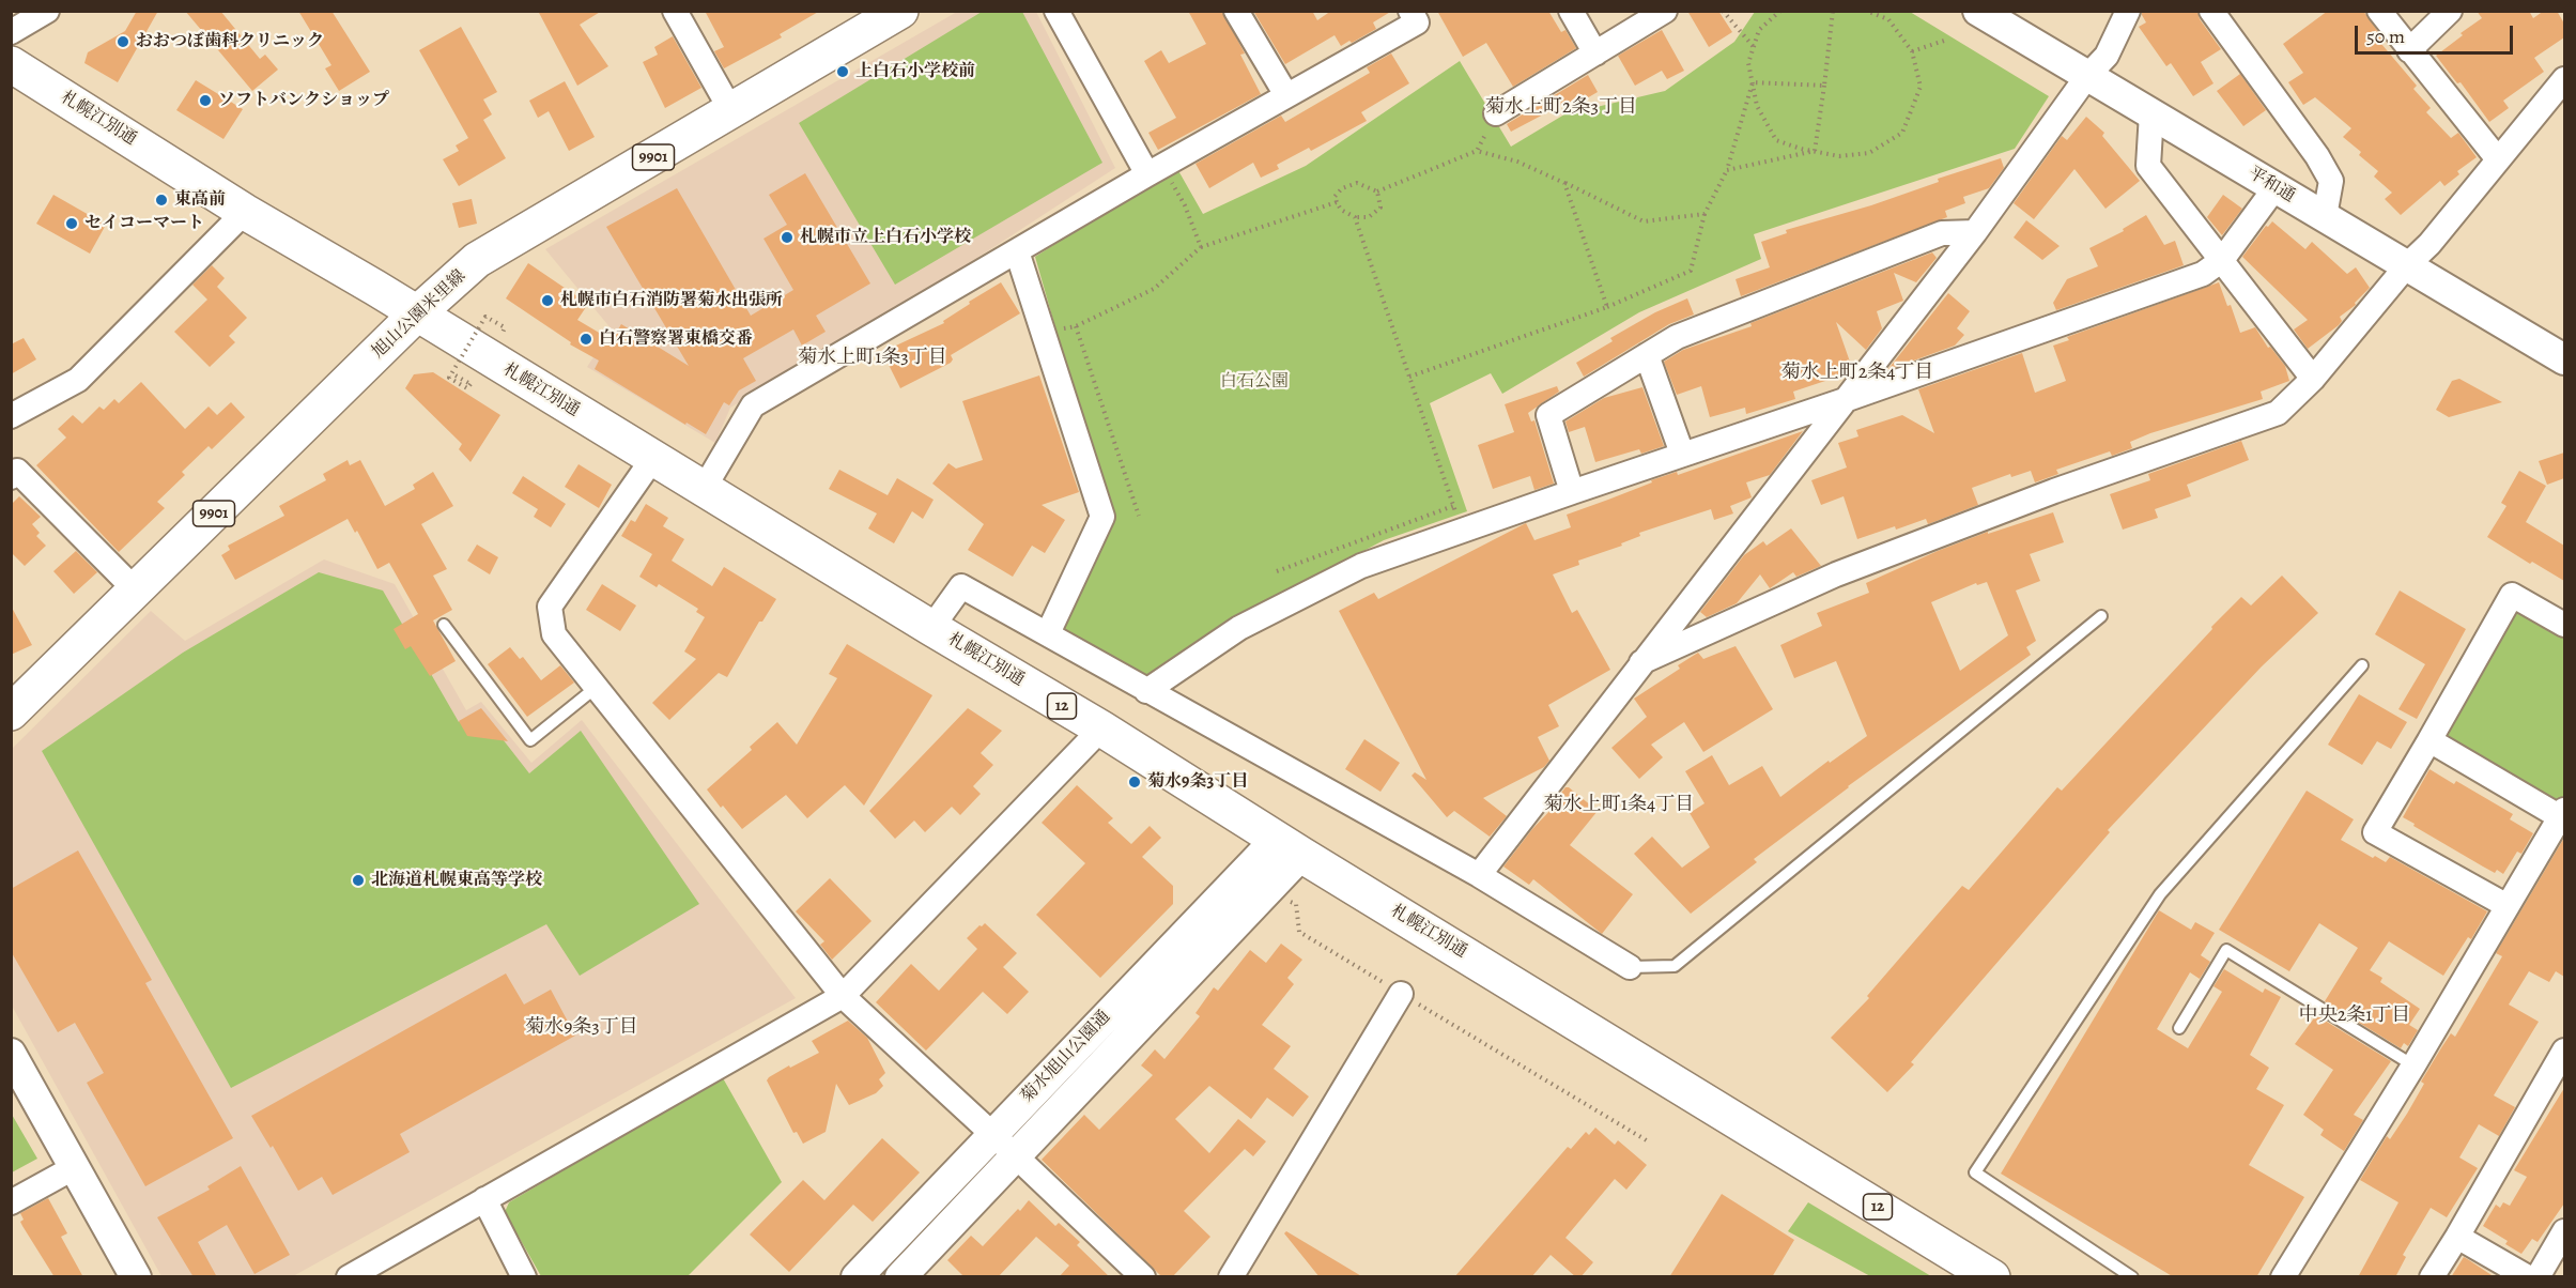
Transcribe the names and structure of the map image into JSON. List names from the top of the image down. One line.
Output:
{"streets":{"main road":["札幌江別通","9901","旭山公園米里線","12"],"street":["平和通","菊水旭山公園通"]},"crossings":[["札幌江別通","旭山公園米里線"],["札幌江別通","菊水旭山公園通"]],"districts":["菊水上町2条3丁目","菊水上町1条3丁目","菊水上町2条4丁目","菊水上町1条4丁目","中央2条1丁目","菊水9条3丁目"],"parks":["白石公園"],"places":["おおつぼ歯科クリニック","上白石小学校前","ソフトバンクショップ","東高前","セイコーマート","札幌市立上白石小学校","札幌市白石消防署菊水出張所","白石警察署東橋交番","菊水9条3丁目","北海道札幌東高等学校"],"scale_bar":"50 m"}
